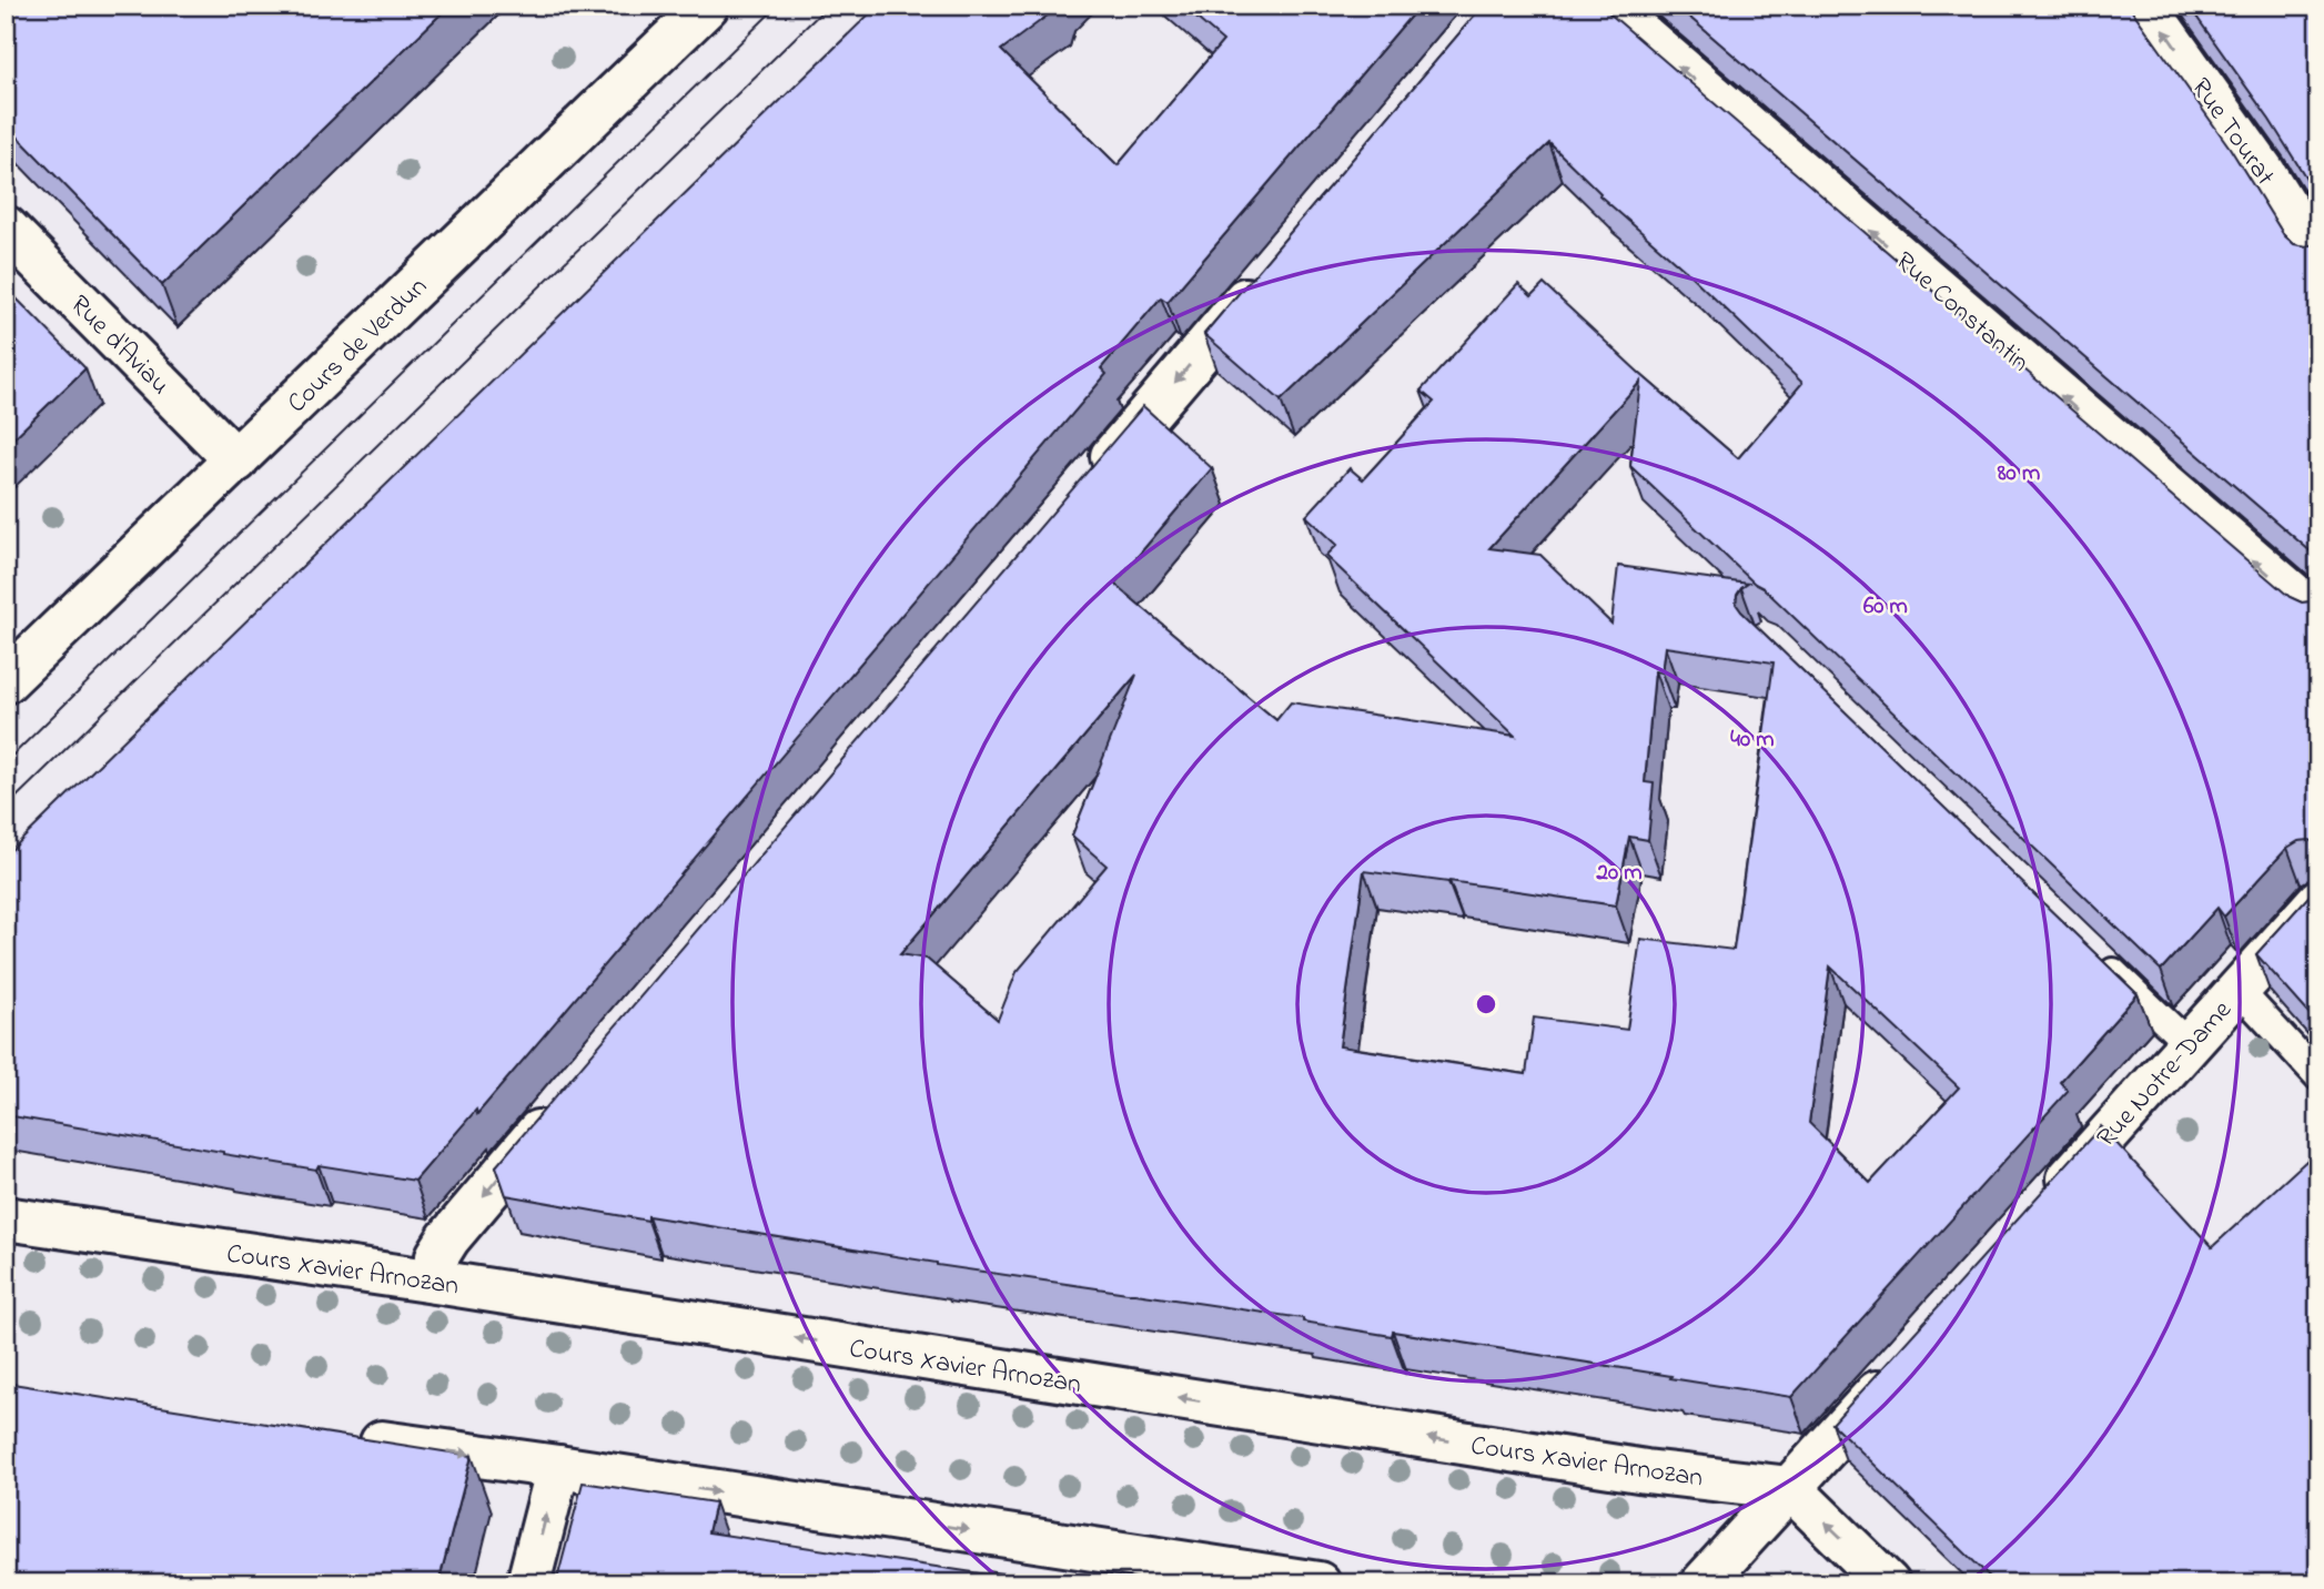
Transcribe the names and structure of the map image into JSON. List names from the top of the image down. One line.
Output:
{"streets":{"street":["Rue Tourat","Rue Constantin","Rue d'Aviau","Cours de Verdun","Rue Notre-Dame","Cours Xavier Arnozan"]},"crossings":[["Rue d'Aviau","Cours de Verdun"]],"one_way":["Rue Tourat","Rue Constantin"],"rings":["80 m","60 m","40 m","20 m"]}
